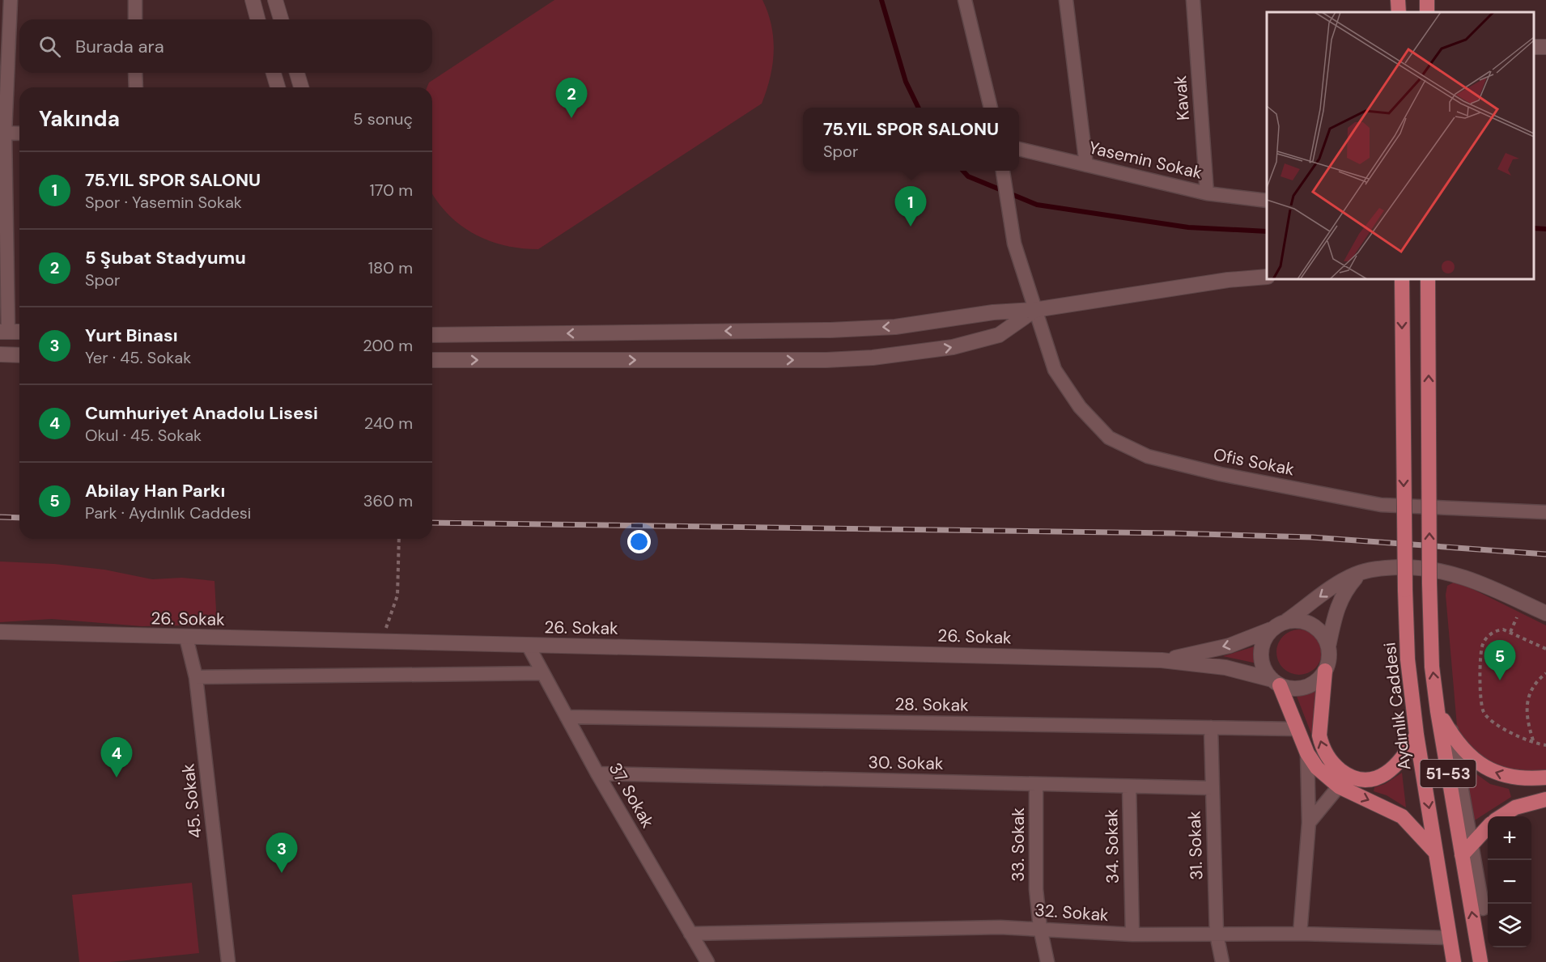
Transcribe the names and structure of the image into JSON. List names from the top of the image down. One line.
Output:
{"streets":{"main road":["Aydınlık Caddesi","51-53"],"street":["Kavak","Yasemin Sokak","Ofis Sokak","26. Sokak","28. Sokak","30. Sokak","37. Sokak","45. Sokak","33. Sokak","31. Sokak","34. Sokak","32. Sokak"]},"crossings":[["Kavak","Yasemin Sokak"],["26. Sokak","37. Sokak"],["26. Sokak","45. Sokak"],["28. Sokak","37. Sokak"],["28. Sokak","31. Sokak"],["Aydınlık Caddesi","32. Sokak"],["30. Sokak","37. Sokak"],["30. Sokak","33. Sokak"],["30. Sokak","31. Sokak"],["30. Sokak","34. Sokak"],["37. Sokak","32. Sokak"],["33. Sokak","32. Sokak"],["31. Sokak","32. Sokak"],["34. Sokak","32. Sokak"]],"page":{"search":"Burada ara","pins":["2","1","5","4","3"],"heading":["Yakında","5 sonuç"],"popup":["75.YIL SPOR SALONU","Spor"],"list":[{"mark":"1","name":"75.YIL SPOR SALONU","note":"Spor · Yasemin Sokak","value":"170 m"},{"mark":"2","name":"5 Şubat Stadyumu","note":"Spor","value":"180 m"},{"mark":"3","name":"Yurt Binası","note":"Yer · 45. Sokak","value":"200 m"},{"mark":"4","name":"Cumhuriyet Anadolu Lisesi","note":"Okul · 45. Sokak","value":"240 m"},{"mark":"5","name":"Abilay Han Parkı","note":"Park · Aydınlık Caddesi","value":"360 m"}],"map_buttons":["+","−"]}}
